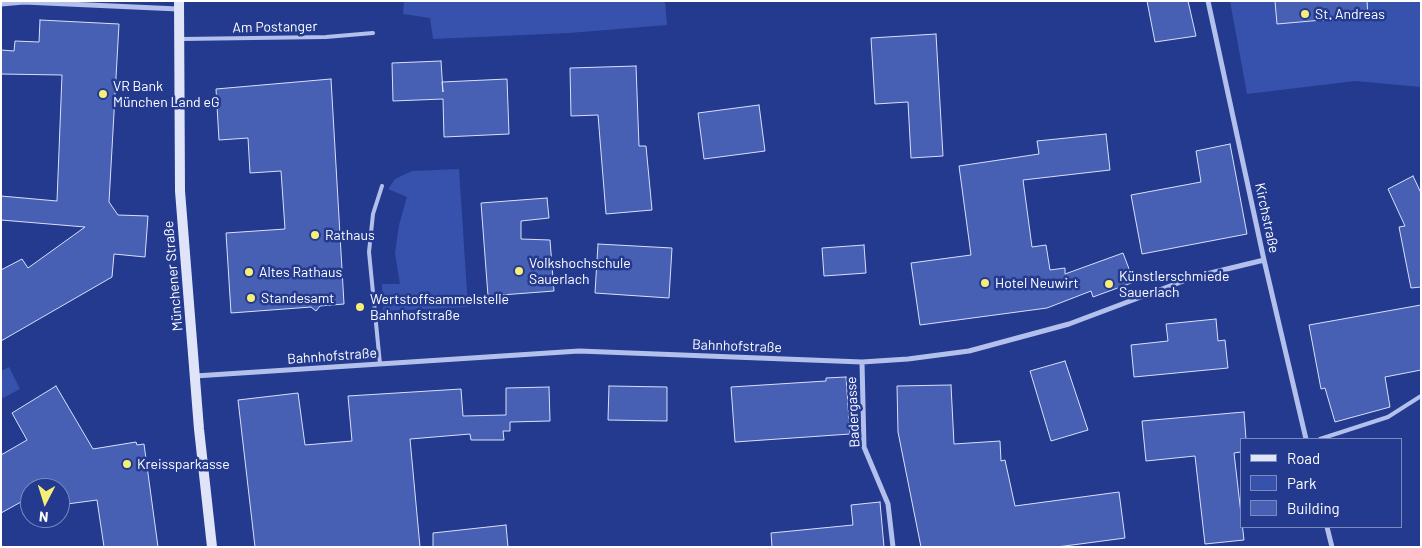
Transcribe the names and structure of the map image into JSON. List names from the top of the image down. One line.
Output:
{"streets":{"main road":["Münchener Straße"],"street":["Kirchstraße","Bahnhofstraße","Badergasse"],"lane":["Am Postanger"]},"crossings":[["Am Postanger","Münchener Straße"],["Kirchstraße","Bahnhofstraße"],["Münchener Straße","Bahnhofstraße"],["Bahnhofstraße","Badergasse"]],"places":["St. Andreas","VR Bank München Land eG","Rathaus","Volkshochschule Sauerlach","Altes Rathaus","Hotel Neuwirt","Künstlerschmiede Sauerlach","Standesamt","Wertstoffsammelstelle Bahnhofstraße","Kreissparkasse"],"legend":["Road","Park","Building"],"north":"bottom"}
